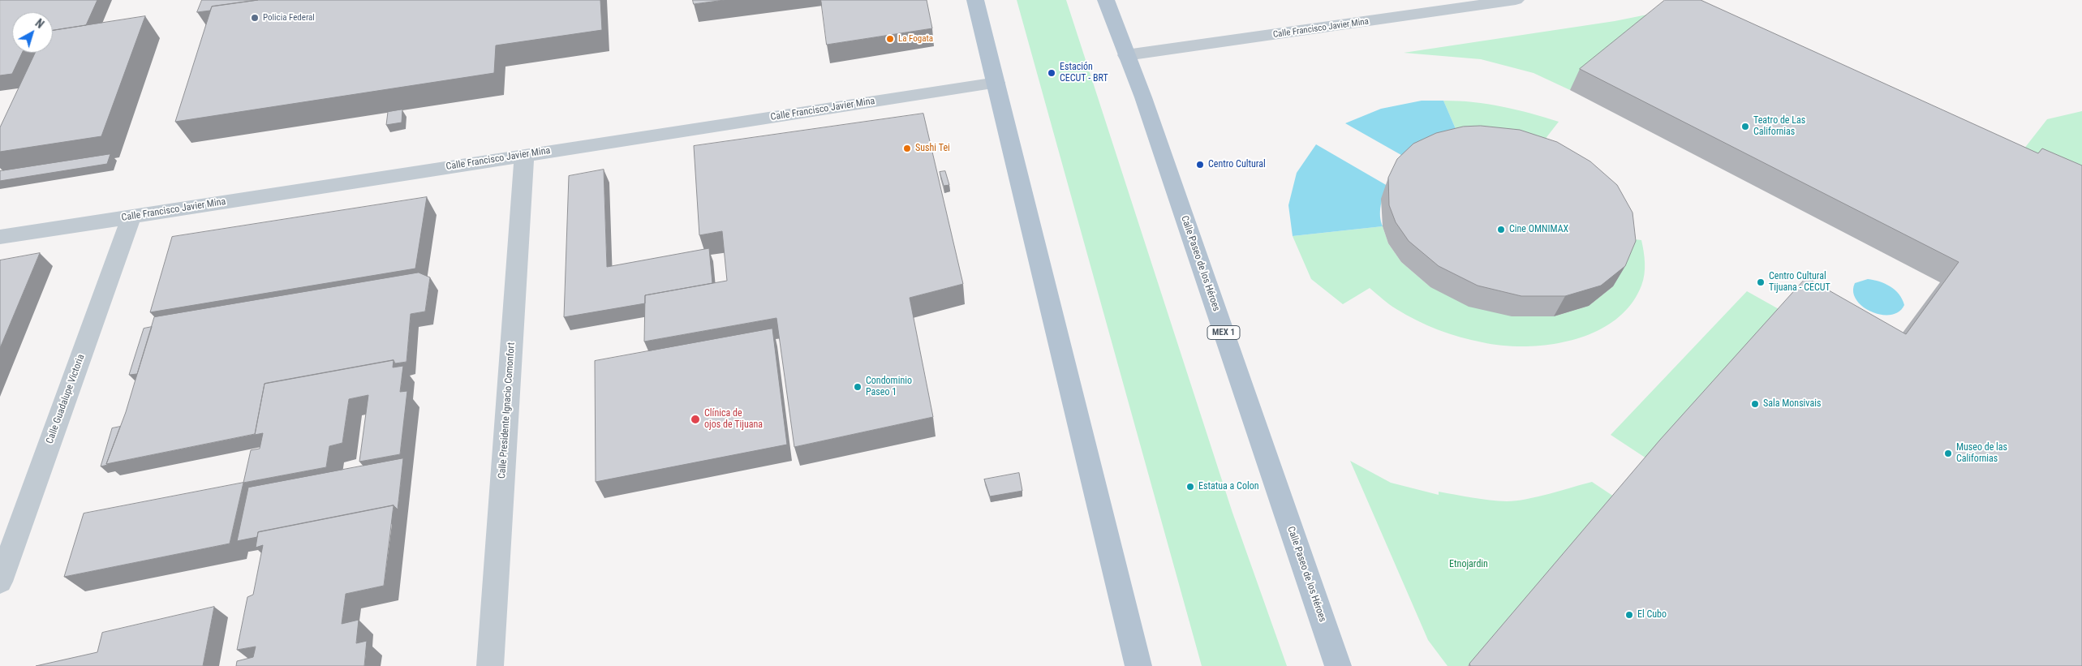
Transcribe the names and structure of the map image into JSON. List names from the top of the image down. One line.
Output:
{"streets":{"main road":["Calle Paseo de los Héroes","MEX 1"],"street":["Calle Francisco Javier Mina","Calle Guadalupe Victoria","Calle Presidente Ignacio Comonfort"]},"crossings":[["Calle Francisco Javier Mina","Calle Paseo de los Héroes"],["Calle Francisco Javier Mina","Calle Guadalupe Victoria"],["Calle Francisco Javier Mina","Calle Presidente Ignacio Comonfort"]],"parks":["Etnojardin"],"places":["Policia Federal","La Fogata","Estación CECUT - BRT","Teatro de Las Californias","Sushi Tei","Centro Cultural","Cine OMNIMAX","Centro Cultural Tijuana - CECUT","Condominio Paseo 1","Sala Monsivais","Clínica de ojos de Tijuana","Museo de las Californias","Estatua a Colon","El Cubo"],"north":"top right"}
